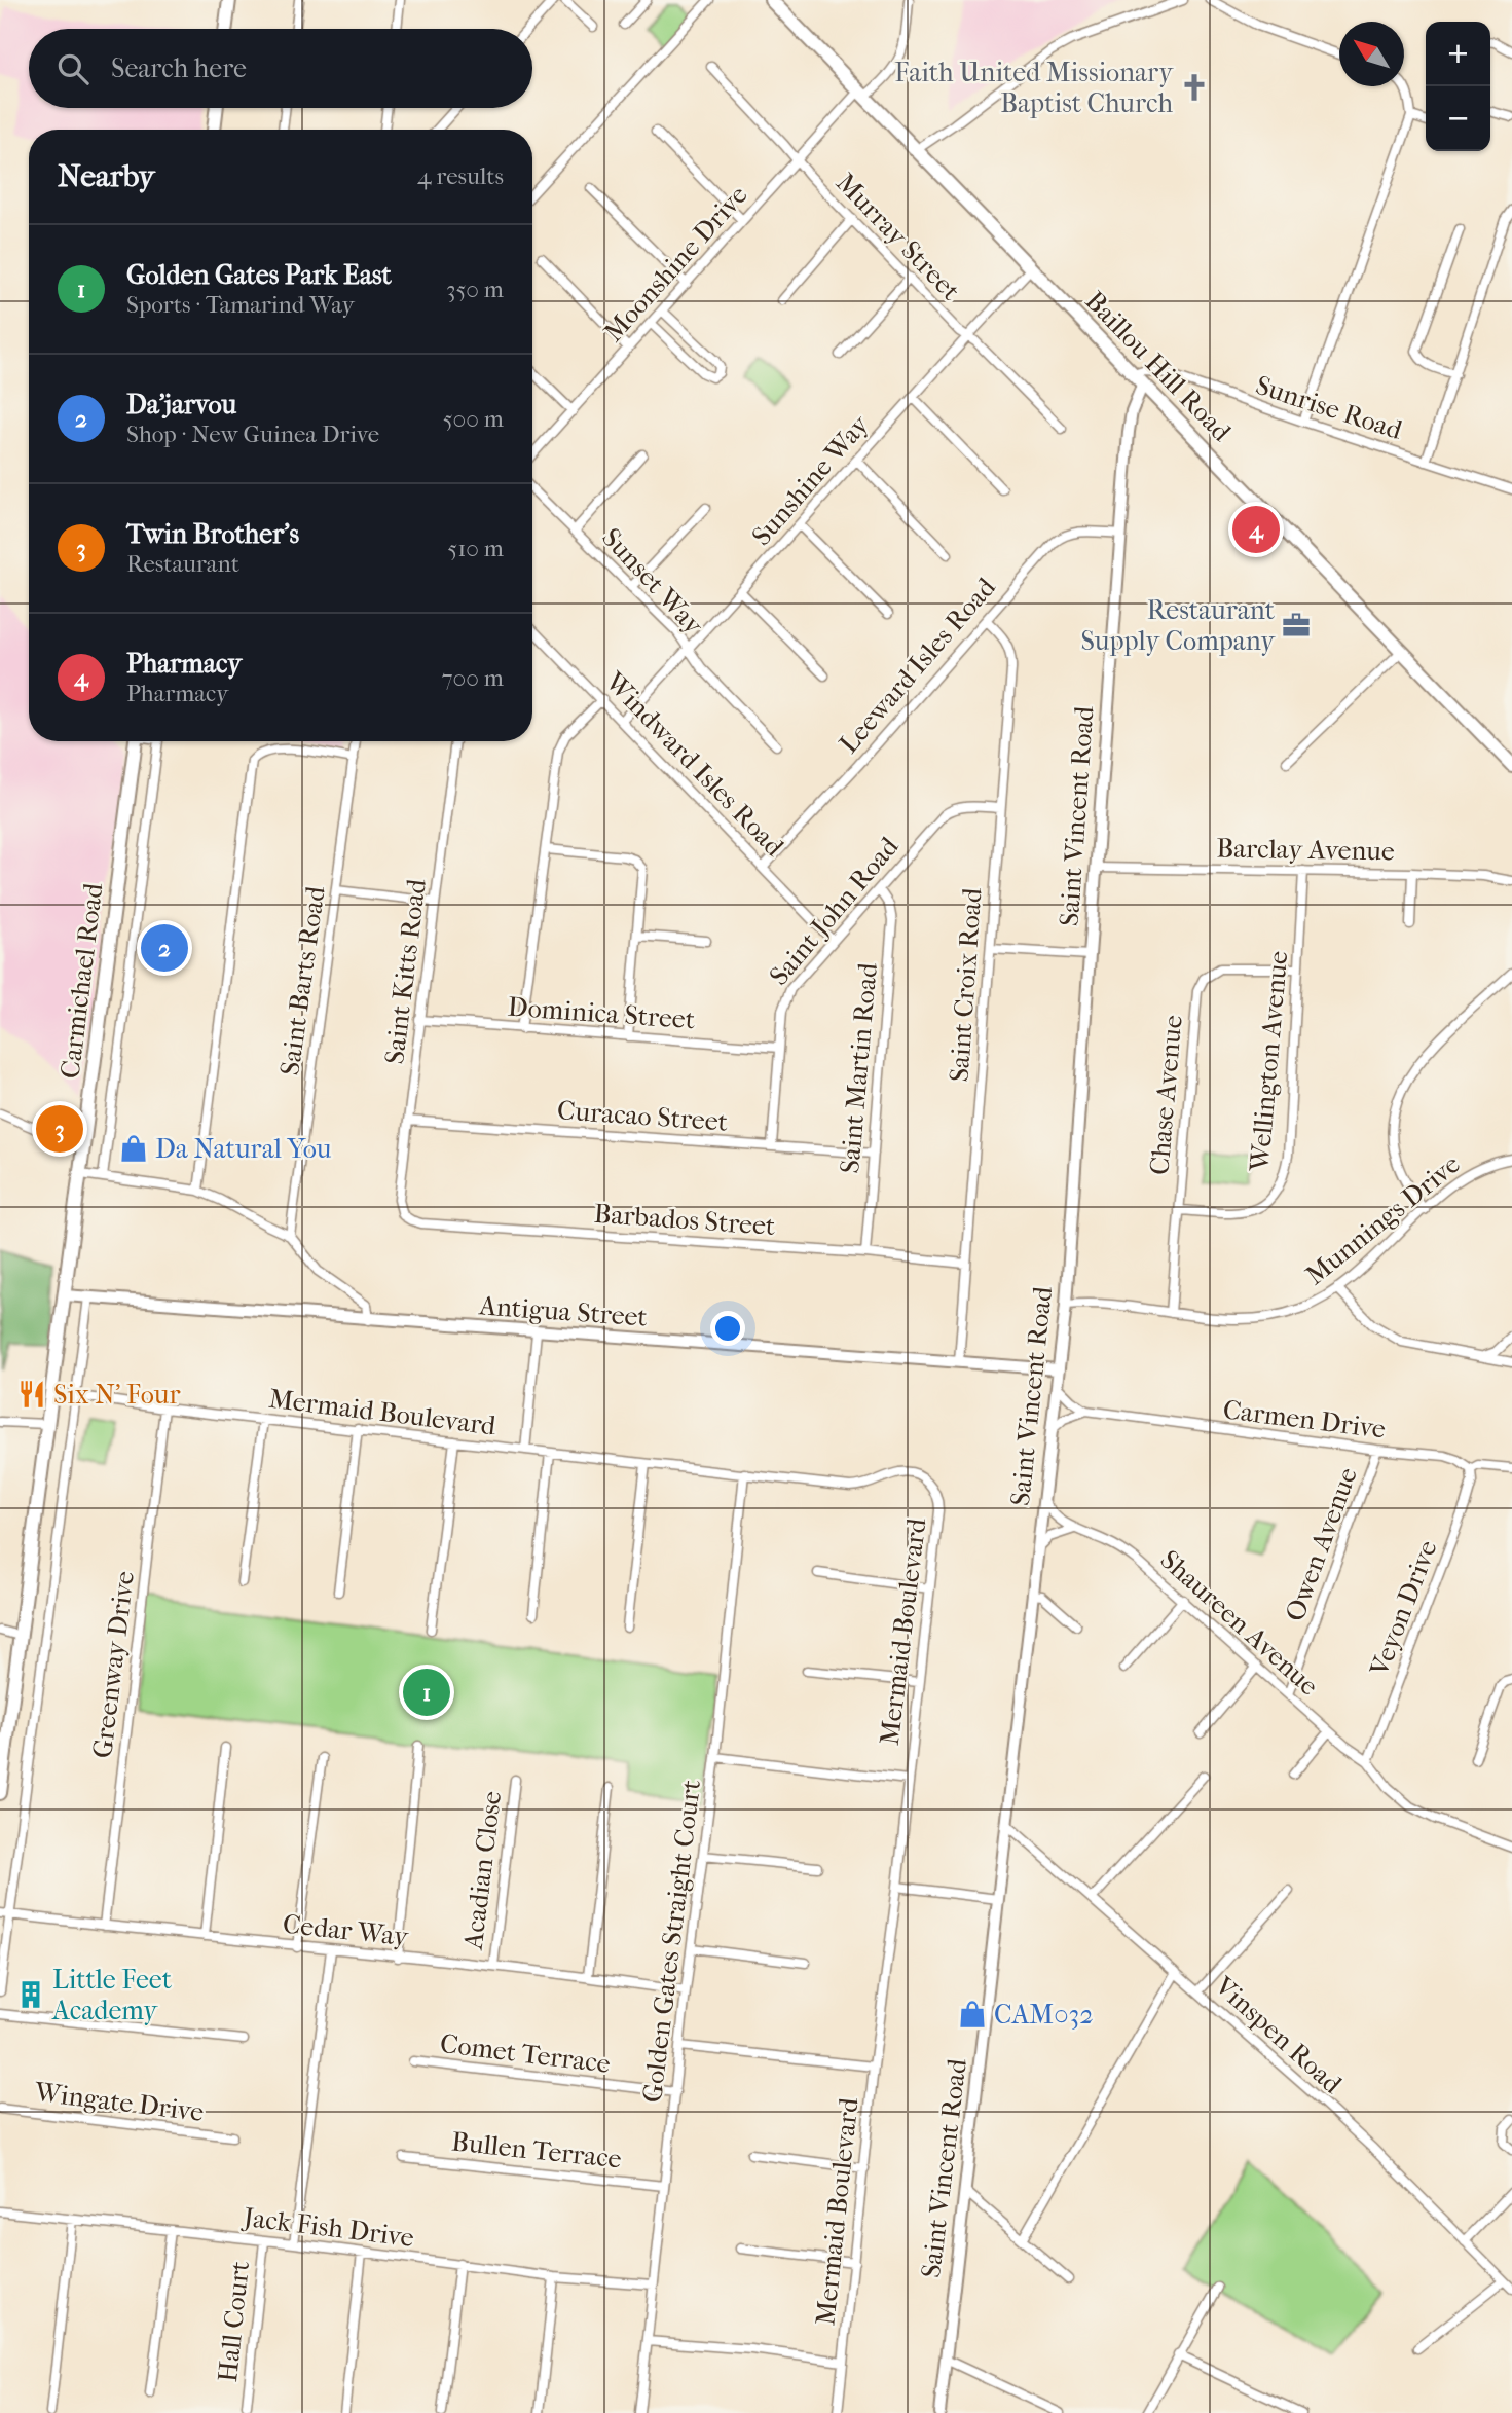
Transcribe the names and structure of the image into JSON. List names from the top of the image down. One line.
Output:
{"streets":{"main road":["Baillou Hill Road","Carmichael Road"],"street":["Murray Street","Moonshine Drive","Sunrise Road","Sunshine Way","Sunset Way","Leeward Isles Road","Windward Isles Road","Saint Vincent Road","Barclay Avenue","Saint John Road","Saint Kitts Road","Saint Barts Road","Saint Croix Road","Dominica Street","Wellington Avenue","Saint Martin Road","Chase Avenue","Curacao Street","Barbados Street","Munnings Drive","Antigua Street","Mermaid Boulevard","Carmen Drive","Owen Avenue","Veyon Drive","Shaureen Avenue","Greenway Drive","Acadian Close","Cedar Way","Golden Gates Straight Court","Vinspen Road","Comet Terrace","Wingate Drive","Bullen Terrace","Jack Fish Drive","Hall Court"]},"crossings":[["Murray Street","Moonshine Drive"],["Murray Street","Sunshine Way"],["Moonshine Drive","Baillou Hill Road"],["Baillou Hill Road","Sunrise Road"],["Baillou Hill Road","Sunshine Way"],["Baillou Hill Road","Saint Vincent Road"],["Sunrise Road","Saint Vincent Road"],["Sunshine Way","Sunset Way"],["Sunshine Way","Windward Isles Road"],["Leeward Isles Road","Windward Isles Road"],["Leeward Isles Road","Saint Vincent Road"],["Leeward Isles Road","Saint Croix Road"],["Windward Isles Road","Saint John Road"],["Saint Vincent Road","Barclay Avenue"],["Saint Vincent Road","Munnings Drive"],["Saint Vincent Road","Antigua Street"],["Saint Vincent Road","Shaureen Avenue"],["Saint Vincent Road","Vinspen Road"],["Barclay Avenue","Wellington Avenue"],["Saint John Road","Saint Croix Road"],["Saint John Road","Dominica Street"],["Saint John Road","Saint Martin Road"],["Saint John Road","Curacao Street"],["Saint Kitts Road","Dominica Street"],["Saint Kitts Road","Curacao Street"],["Saint Kitts Road","Barbados Street"],["Carmichael Road","Antigua Street"],["Carmichael Road","Mermaid Boulevard"],["Saint Croix Road","Barbados Street"],["Saint Croix Road","Antigua Street"],["Wellington Avenue","Chase Avenue"],["Saint Martin Road","Curacao Street"],["Saint Martin Road","Barbados Street"],["Chase Avenue","Munnings Drive"],["Mermaid Boulevard","Greenway Drive"],["Mermaid Boulevard","Golden Gates Straight Court"],["Carmen Drive","Owen Avenue"],["Carmen Drive","Veyon Drive"],["Owen Avenue","Shaureen Avenue"],["Veyon Drive","Shaureen Avenue"],["Greenway Drive","Cedar Way"],["Acadian Close","Cedar Way"],["Cedar Way","Golden Gates Straight Court"],["Golden Gates Straight Court","Comet Terrace"],["Golden Gates Straight Court","Bullen Terrace"],["Golden Gates Straight Court","Jack Fish Drive"],["Jack Fish Drive","Hall Court"]],"places":{"church":["Faith United Missionary Baptist Church"],"office":["Restaurant Supply Company"],"shop":["Da Natural You","CAM032"],"restaurant":["Six N' Four"],"building":["Little Feet Academy"]},"north":"top left","page":{"map_buttons":["+","−"],"search":"Search here","heading":["Nearby","4 results"],"list":[{"mark":"1","name":"Golden Gates Park East","note":"Sports · Tamarind Way","value":"350 m"},{"mark":"2","name":"Da'jarvou","note":"Shop · New Guinea Drive","value":"500 m"},{"mark":"3","name":"Twin Brother's","note":"Restaurant","value":"510 m"},{"mark":"4","name":"Pharmacy","note":"Pharmacy","value":"700 m"}],"pins":["4","2","3","1"]}}
